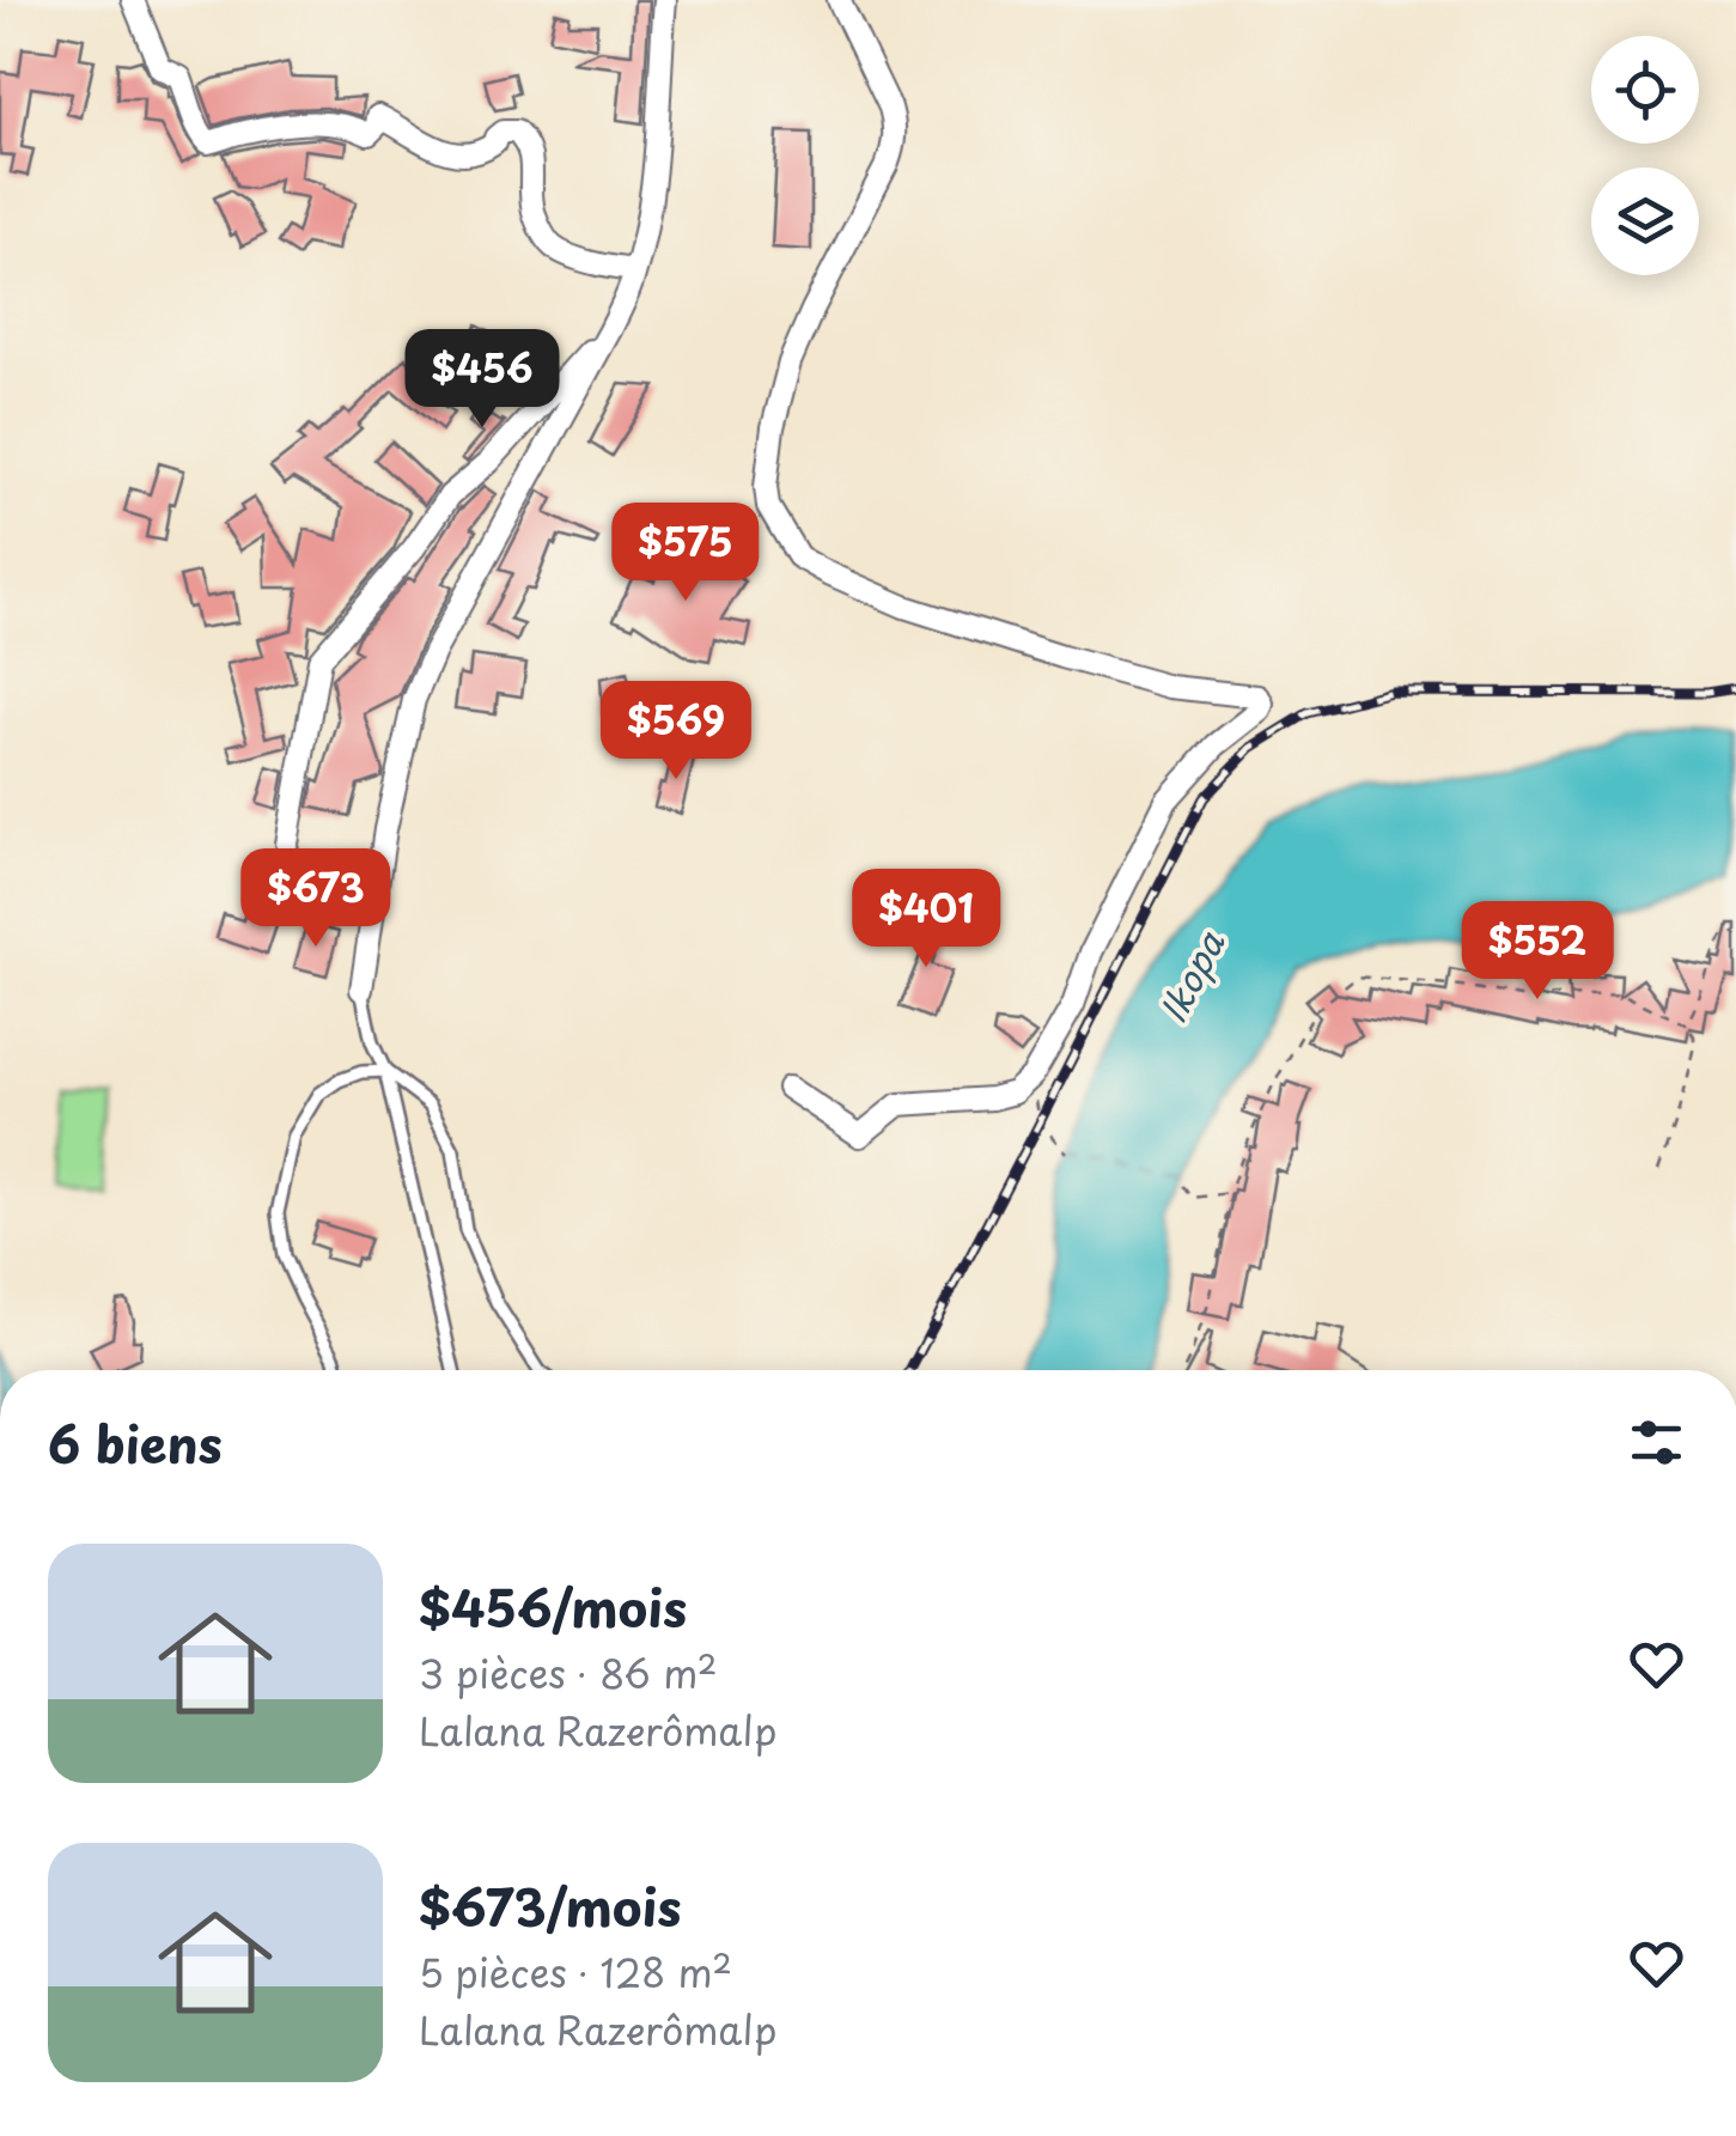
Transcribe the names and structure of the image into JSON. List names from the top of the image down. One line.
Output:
{"water":["Ikopa"],"page":{"price":["$456","$575","$569","$673","$401","$552"],"heading":"6 biens","list":[{"name":"$456/mois","note":"3 pièces · 86 m² · Lalana Razerômalp"},{"name":"$673/mois","note":"5 pièces · 128 m² · Lalana Razerômalp"}]}}
